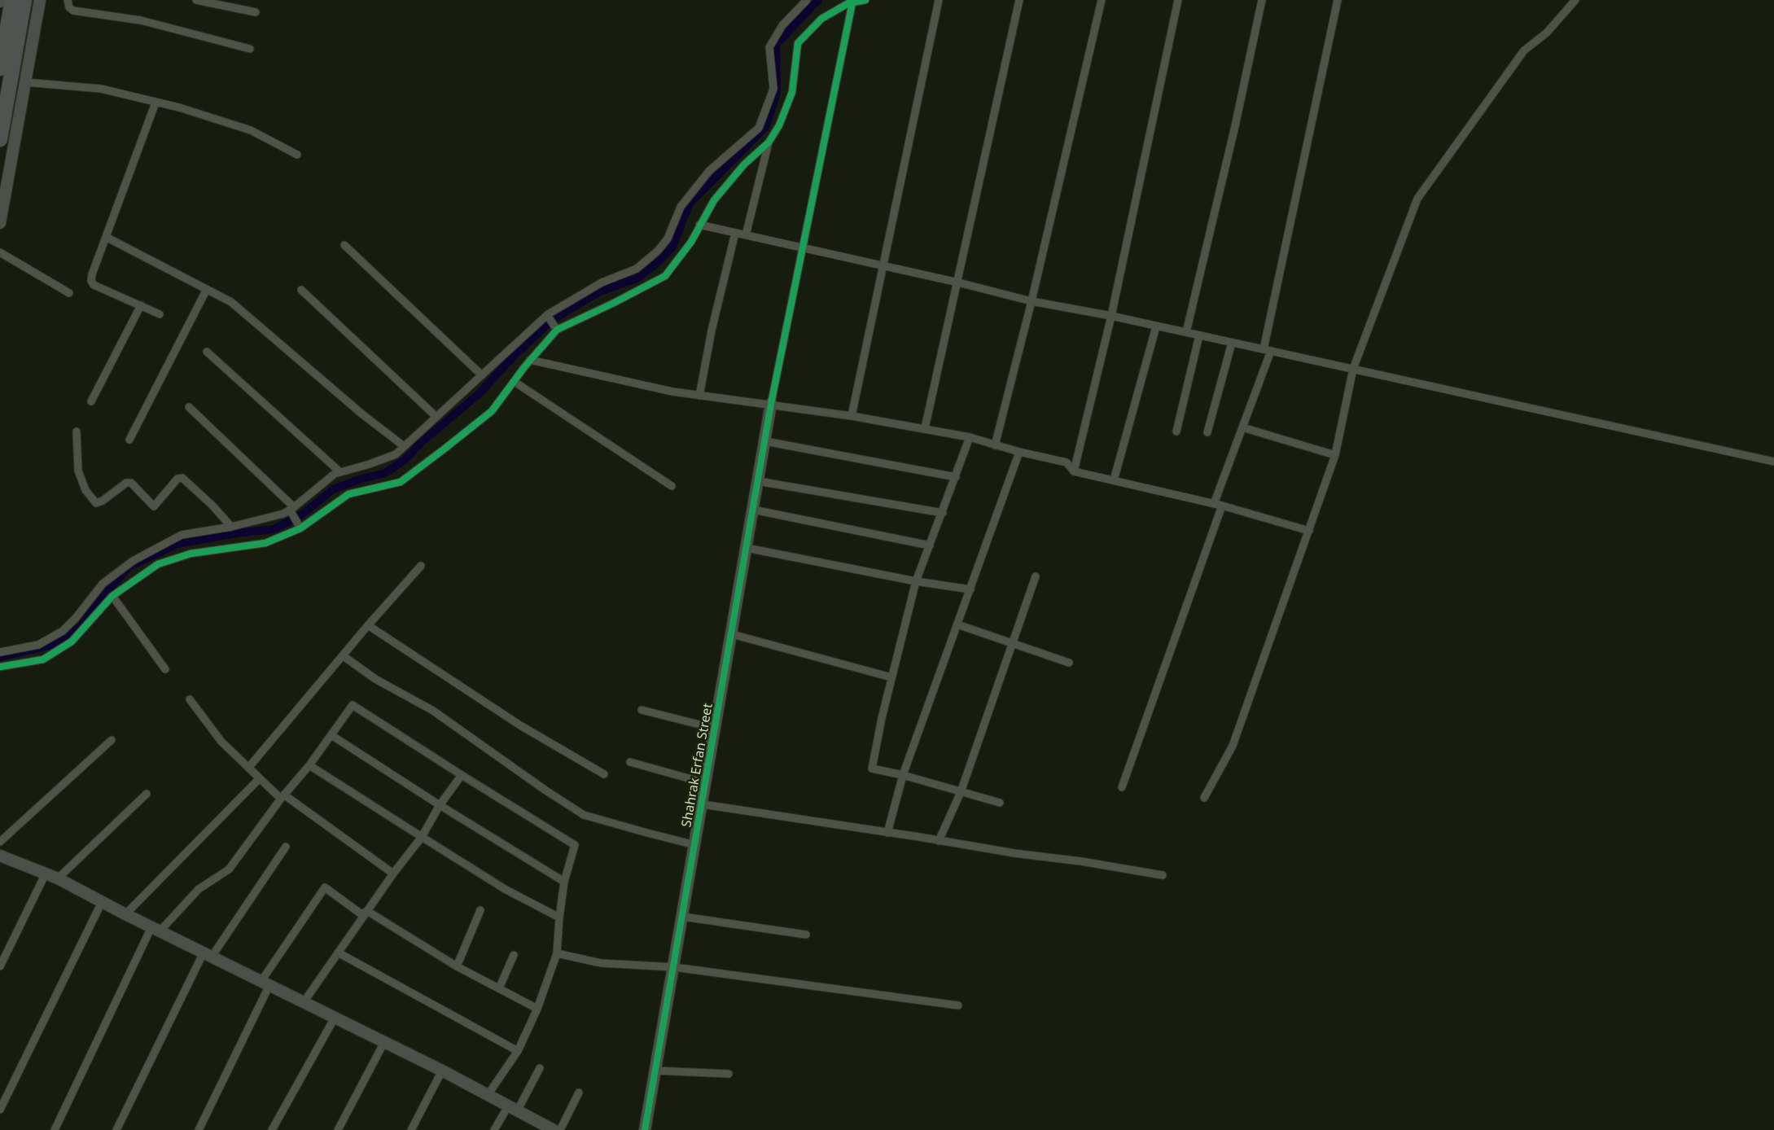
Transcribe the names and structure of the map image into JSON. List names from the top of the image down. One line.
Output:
{"streets":{"street":["Shahrak Erfan Street"]}}
